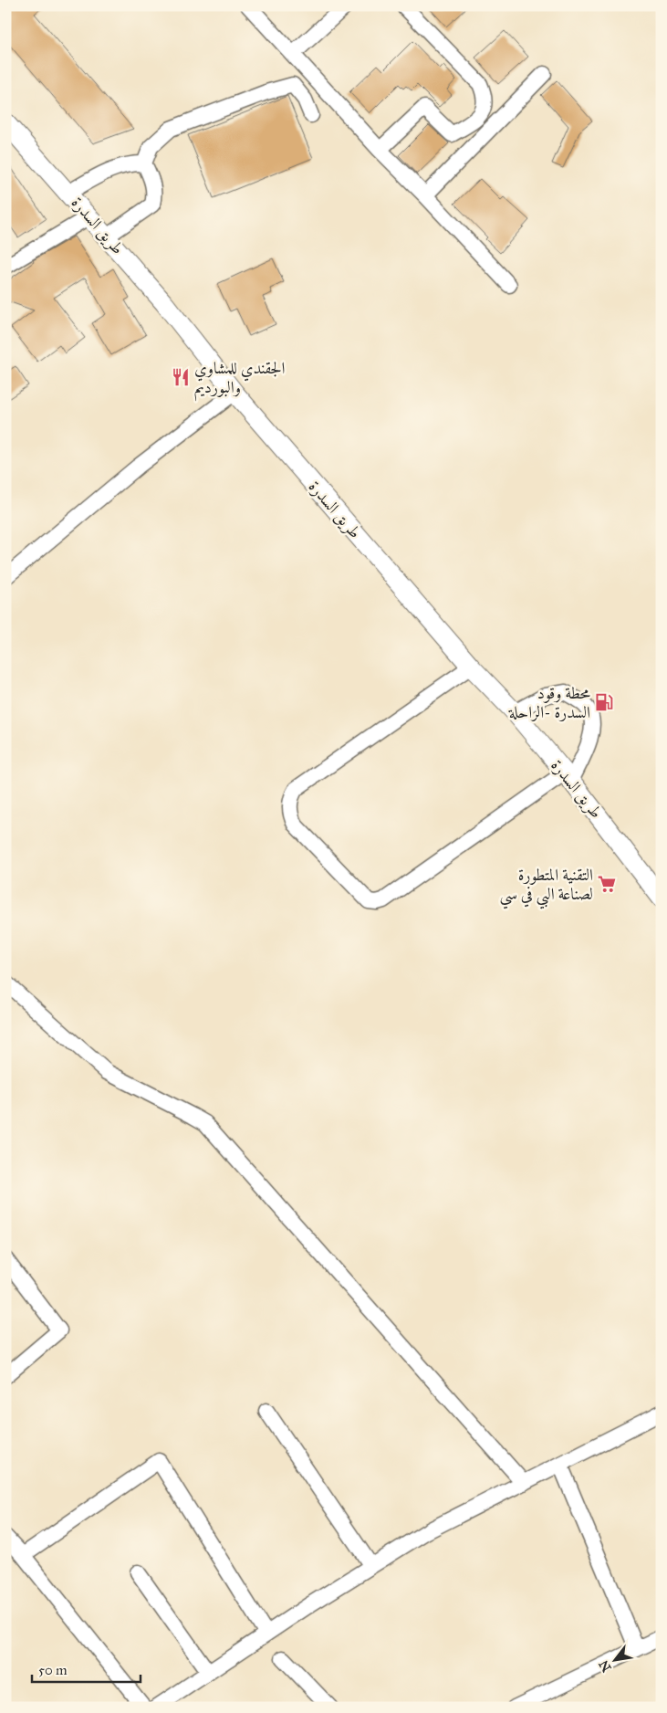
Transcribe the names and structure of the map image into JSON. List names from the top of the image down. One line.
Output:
{"streets":{"main road":["طريق السدرة"]},"places":{"restaurant":["الجقندي للمشاوي والبورديم"],"fuel station":["محطة وقود السدرة -الراحلة"],"supermarket":["التقنية المتطورة لصناعة البي في سي"]},"scale_bar":"50 m","north":"bottom left"}
